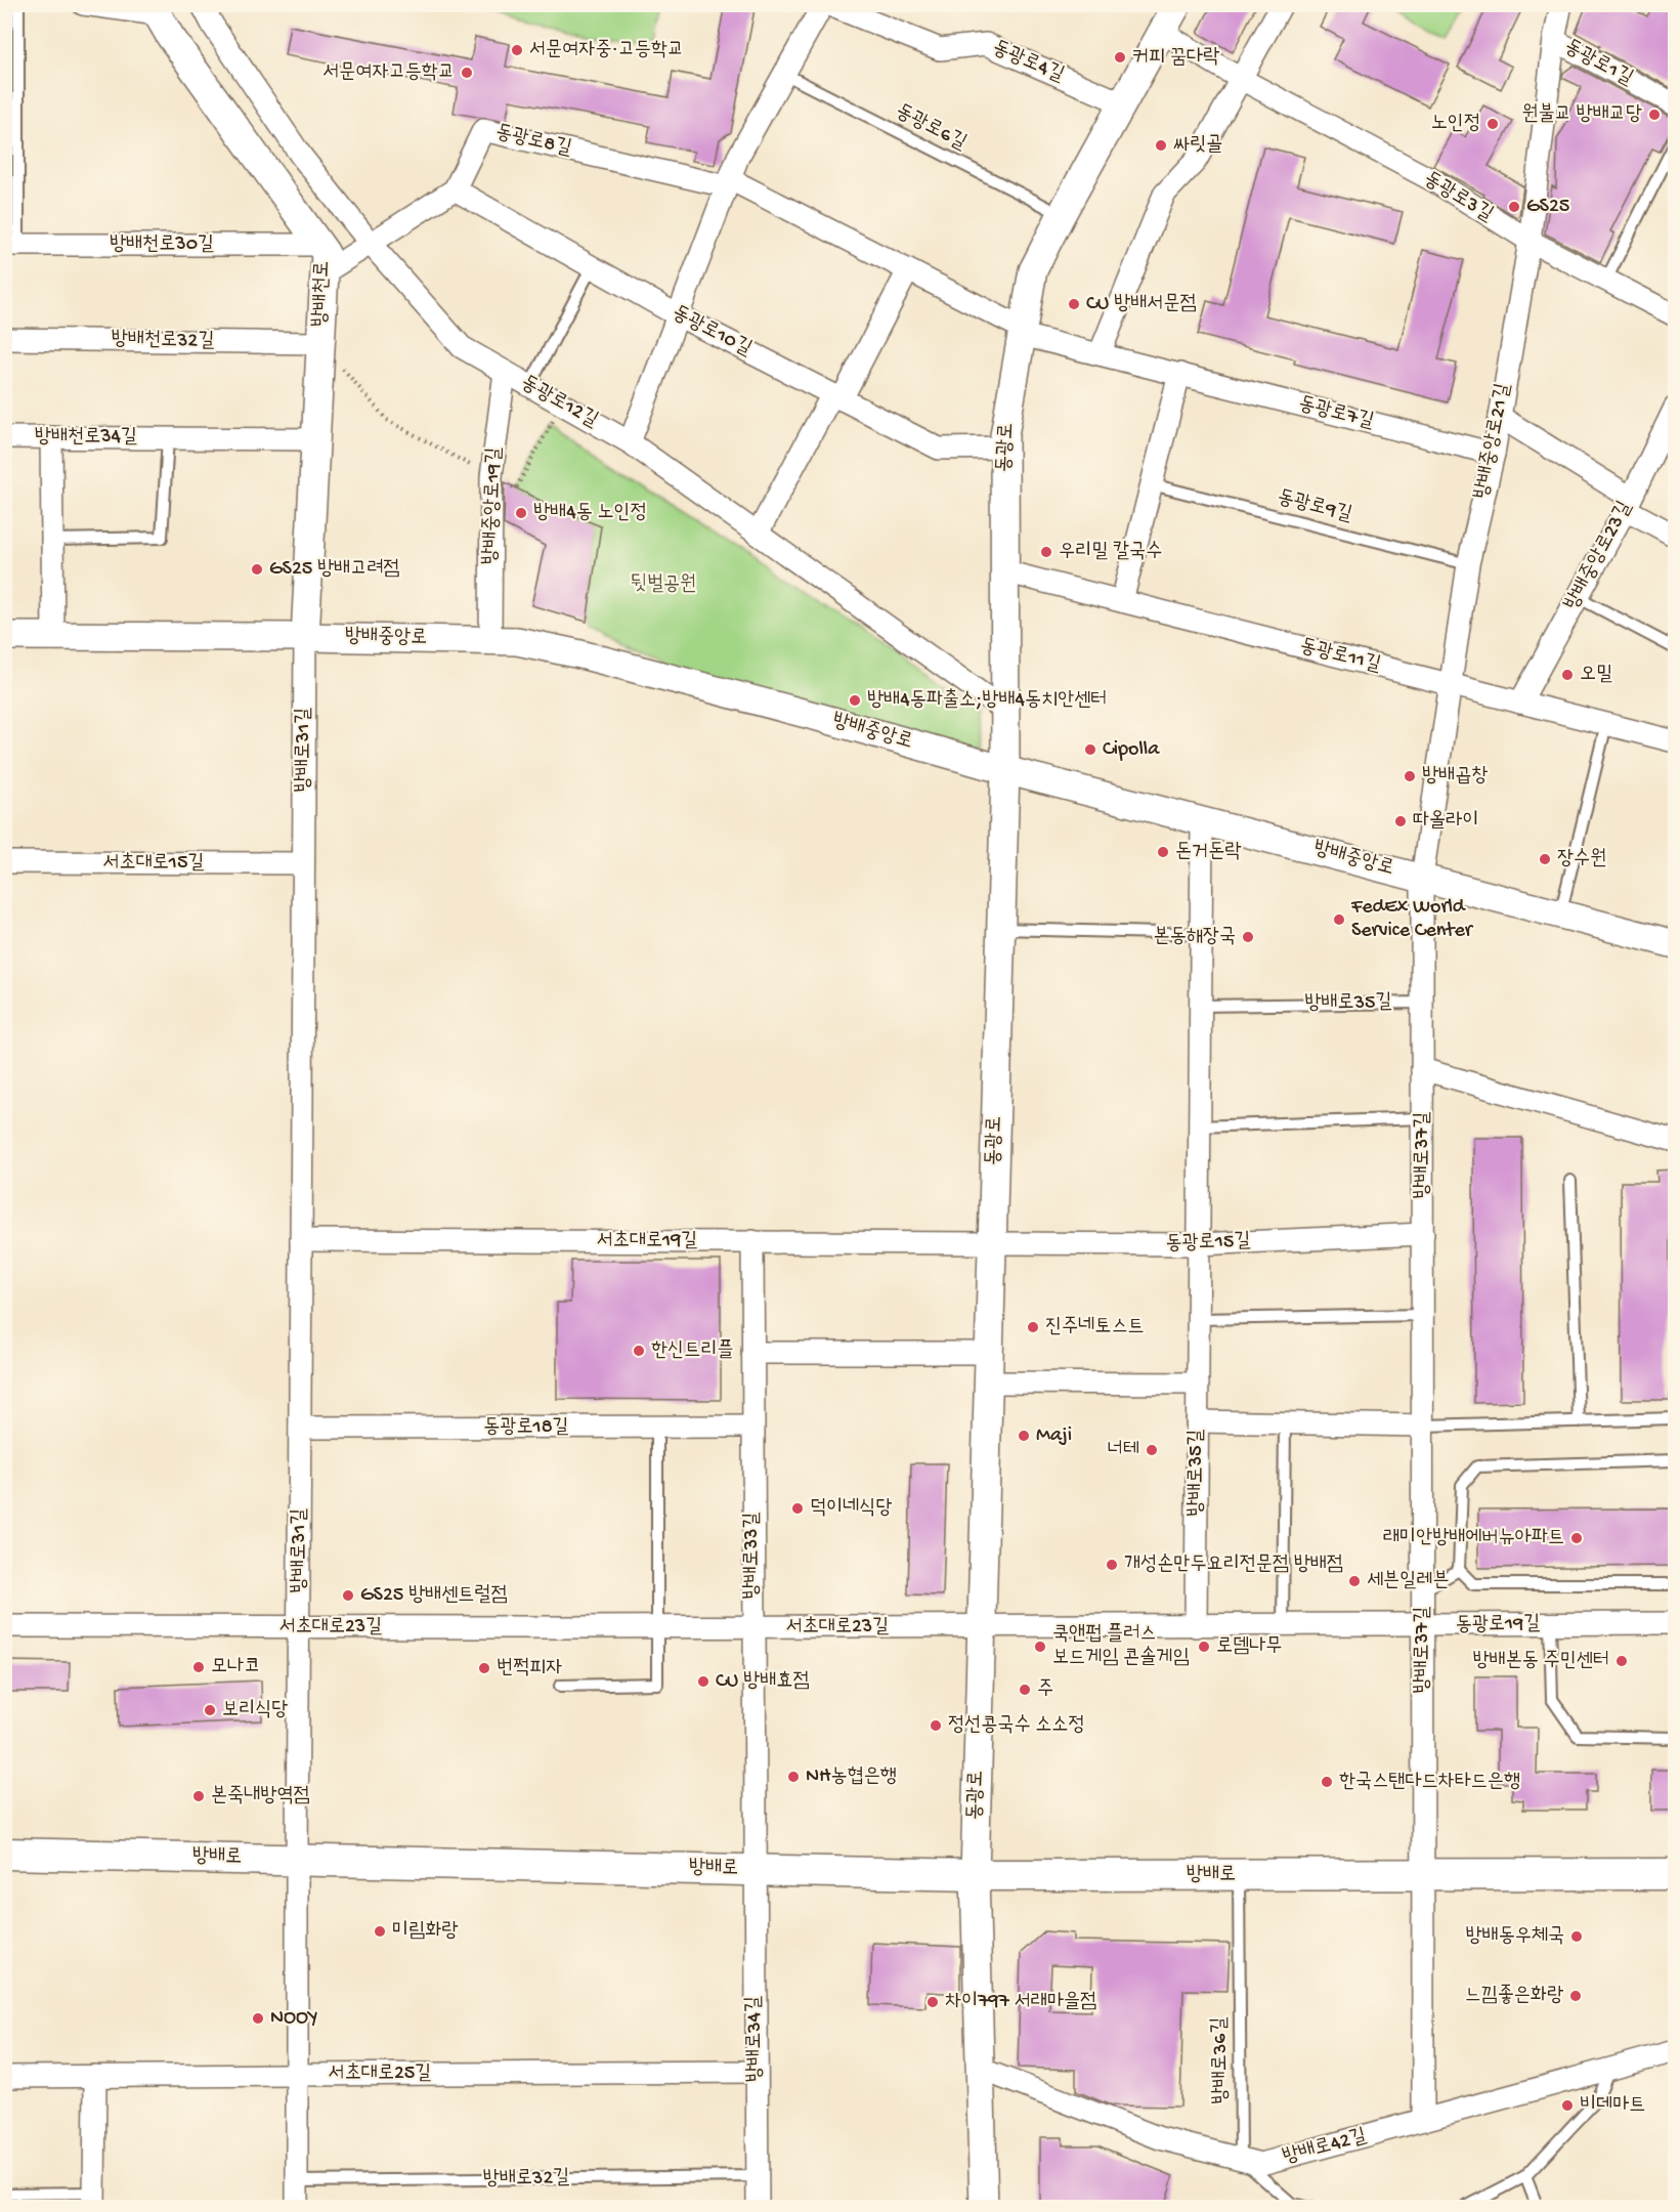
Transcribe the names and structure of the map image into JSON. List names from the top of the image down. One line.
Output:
{"streets":{"main road":["방배로"],"street":["동광로4길","동광로1길","동광로8길","동광로3길","방배천로30길","방배천로","동광로10길","방배천로32길","동광로12길","동광로7길","방배천로34길","방배중앙로21길","동광로","방배중앙로19길","방배중앙로23길","방배중앙로","동광로11길","방배로31길","서초대로15길","방배로35길","방배로37길","서초대로19길","동광로15길","동광로18길","방배로33길","동광로19길","서초대로23길","방배로34길","서초대로25길","방배로42길"],"lane":["동광로6길","동광로9길","방배로36길","방배로32길"]},"crossings":[["동광로4길","동광로"],["동광로1길","방배중앙로21길"],["동광로6길","동광로"],["동광로8길","동광로10길"],["동광로8길","동광로7길"],["동광로8길","동광로"],["동광로3길","방배중앙로21길"],["동광로3길","동광로"],["방배천로30길","방배천로"],["방배천로","방배천로32길"],["방배천로","방배천로34길"],["방배천로","방배중앙로"],["방배천로","방배로31길"],["동광로10길","동광로"],["동광로12길","동광로"],["동광로12길","방배중앙로19길"],["동광로7길","방배중앙로21길"],["동광로7길","동광로"],["방배중앙로21길","동광로9길"],["방배중앙로21길","방배중앙로"],["방배중앙로21길","동광로11길"],["방배중앙로21길","방배로37길"],["동광로","방배중앙로"],["동광로","동광로11길"],["동광로","서초대로19길"],["동광로","동광로15길"],["동광로","동광로19길"],["동광로","서초대로23길"],["동광로","방배로"],["동광로","방배로42길"],["방배중앙로19길","방배중앙로"],["방배중앙로23길","동광로11길"],["방배중앙로","방배로31길"],["방배중앙로","방배로35길"],["방배중앙로","방배로37길"],["방배로31길","서초대로15길"],["방배로31길","서초대로19길"],["방배로31길","동광로18길"],["방배로31길","서초대로23길"],["방배로31길","방배로"],["방배로35길","방배로37길"],["방배로35길","동광로15길"],["방배로35길","동광로19길"],["방배로37길","동광로15길"],["방배로37길","동광로19길"],["방배로37길","방배로"],["서초대로19길","동광로15길"],["서초대로19길","방배로33길"],["동광로18길","방배로33길"],["방배로33길","서초대로23길"],["방배로33길","방배로"],["방배로33길","방배로34길"],["동광로19길","서초대로23길"],["방배로","방배로34길"],["방배로","방배로36길"],["방배로34길","서초대로25길"],["방배로34길","방배로32길"],["방배로36길","방배로42길"]],"parks":["뒷벌공원"],"places":["서문여자중·고등학교","커피 꿈다락","서문여자고등학교","원불교 방배교당","노인정","싸릿골","GS25","CU 방배서문점","방배4동 노인정","우리밀 칼국수","GS25 방배고려점","오밀","방배4동파출소;방배4동치안센터","Cipolla","방배곱창","따올라이","돈거돈락","장수원","FedEx World Service Center","본동해장국","진주네토스트","한신트리플","Maji","너테","덕이네식당","래미안방배에버뉴아파트","개성손만두요리전문점 방배점","세븐일레븐","GS25 방배센트럴점","쿡앤펍 플러스 보드게임 콘솔게임","로뎀나무","방배본동 주민센터","모나코","번쩍피자","CU 방배효점","주","보리식당","정선콩국수 소소정","NH농협은행","한국스탠다드차타드은행","본죽내방역점","미림화랑","방배동우체국","느낌좋은화랑","차이797 서래마을점","NOOY","비데마트"]}
